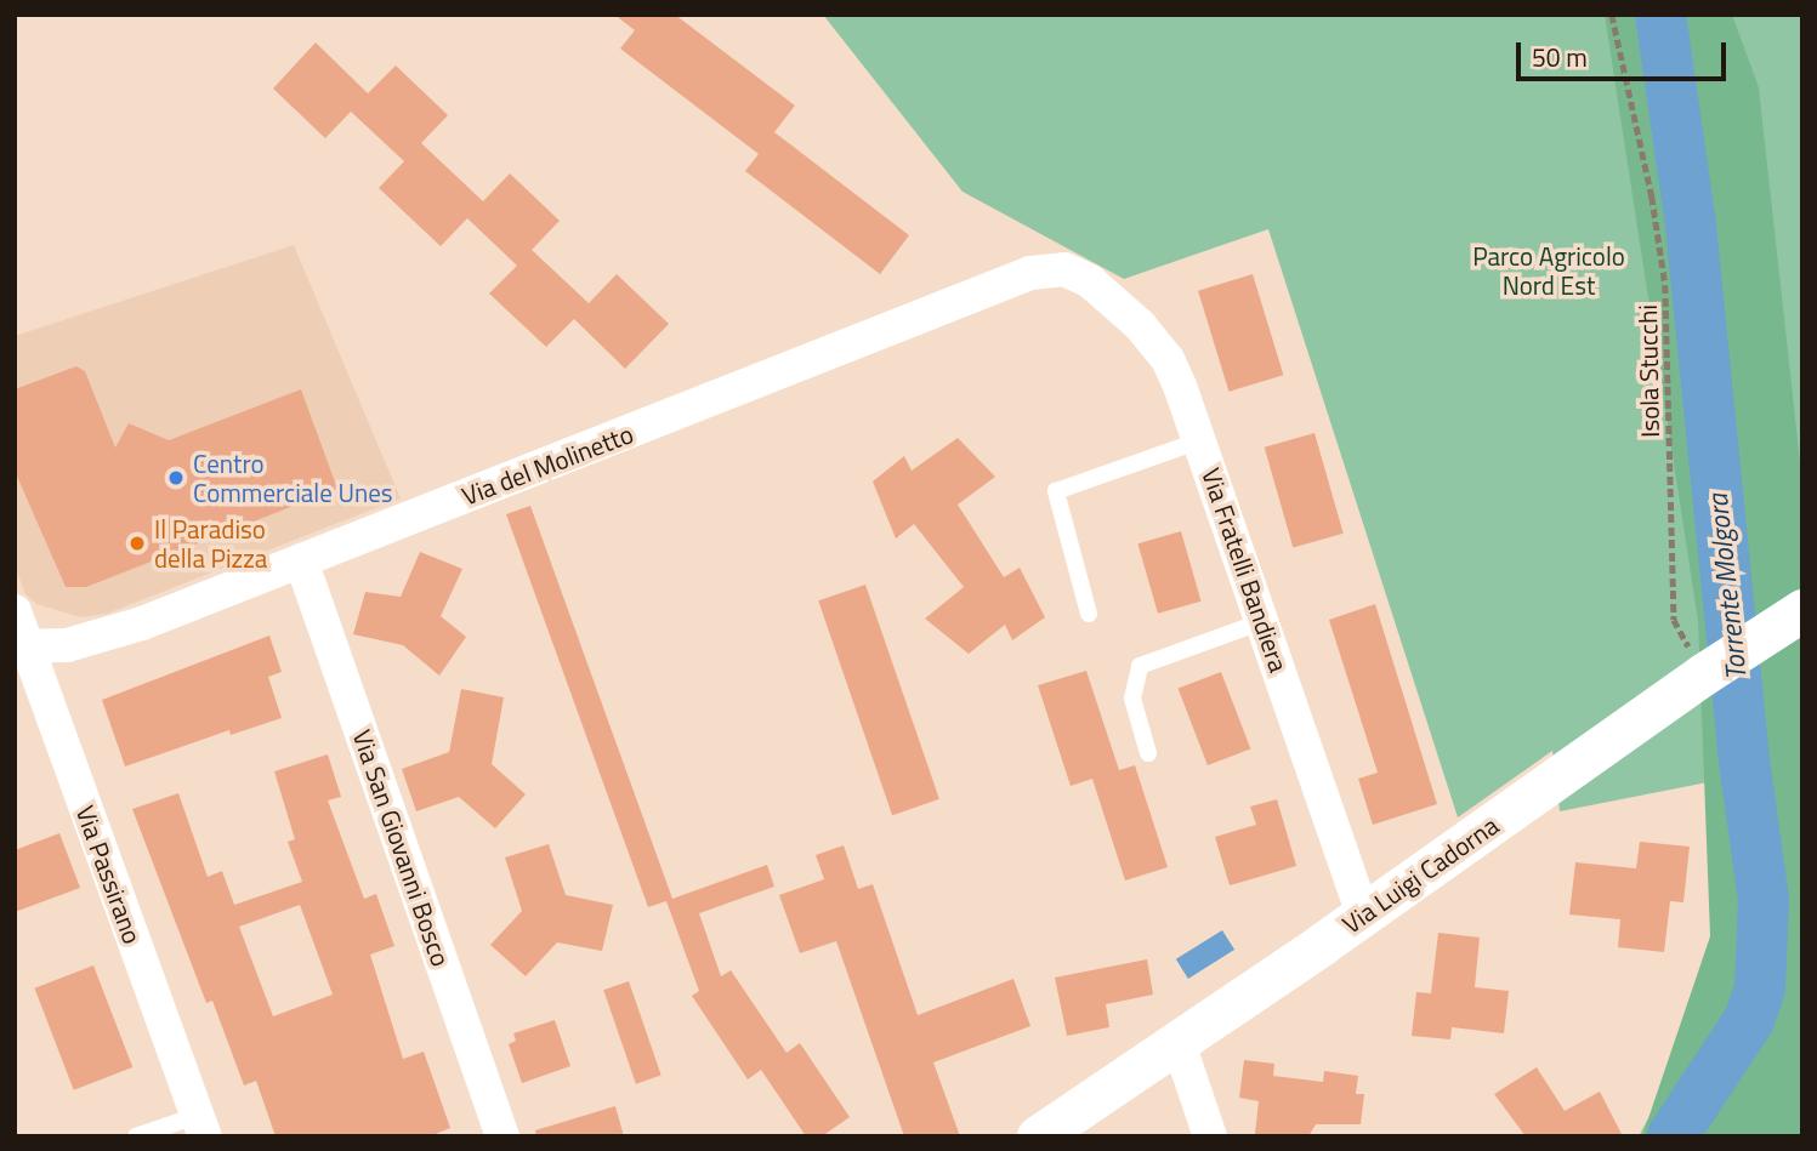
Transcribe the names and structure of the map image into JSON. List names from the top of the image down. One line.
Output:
{"streets":{"street":["Via del Molinetto","Via Fratelli Bandiera","Via San Giovanni Bosco","Via Passirano","Via Luigi Cadorna"],"path":["Isola Stucchi"]},"crossings":[["Isola Stucchi","Via Luigi Cadorna"],["Via del Molinetto","Via Fratelli Bandiera"],["Via del Molinetto","Via San Giovanni Bosco"],["Via del Molinetto","Via Passirano"],["Via Fratelli Bandiera","Via Luigi Cadorna"]],"water":["Torrente Molgora"],"parks":["Parco Agricolo Nord Est"],"places":["Centro Commerciale Unes","Il Paradiso della Pizza"],"scale_bar":"50 m"}
